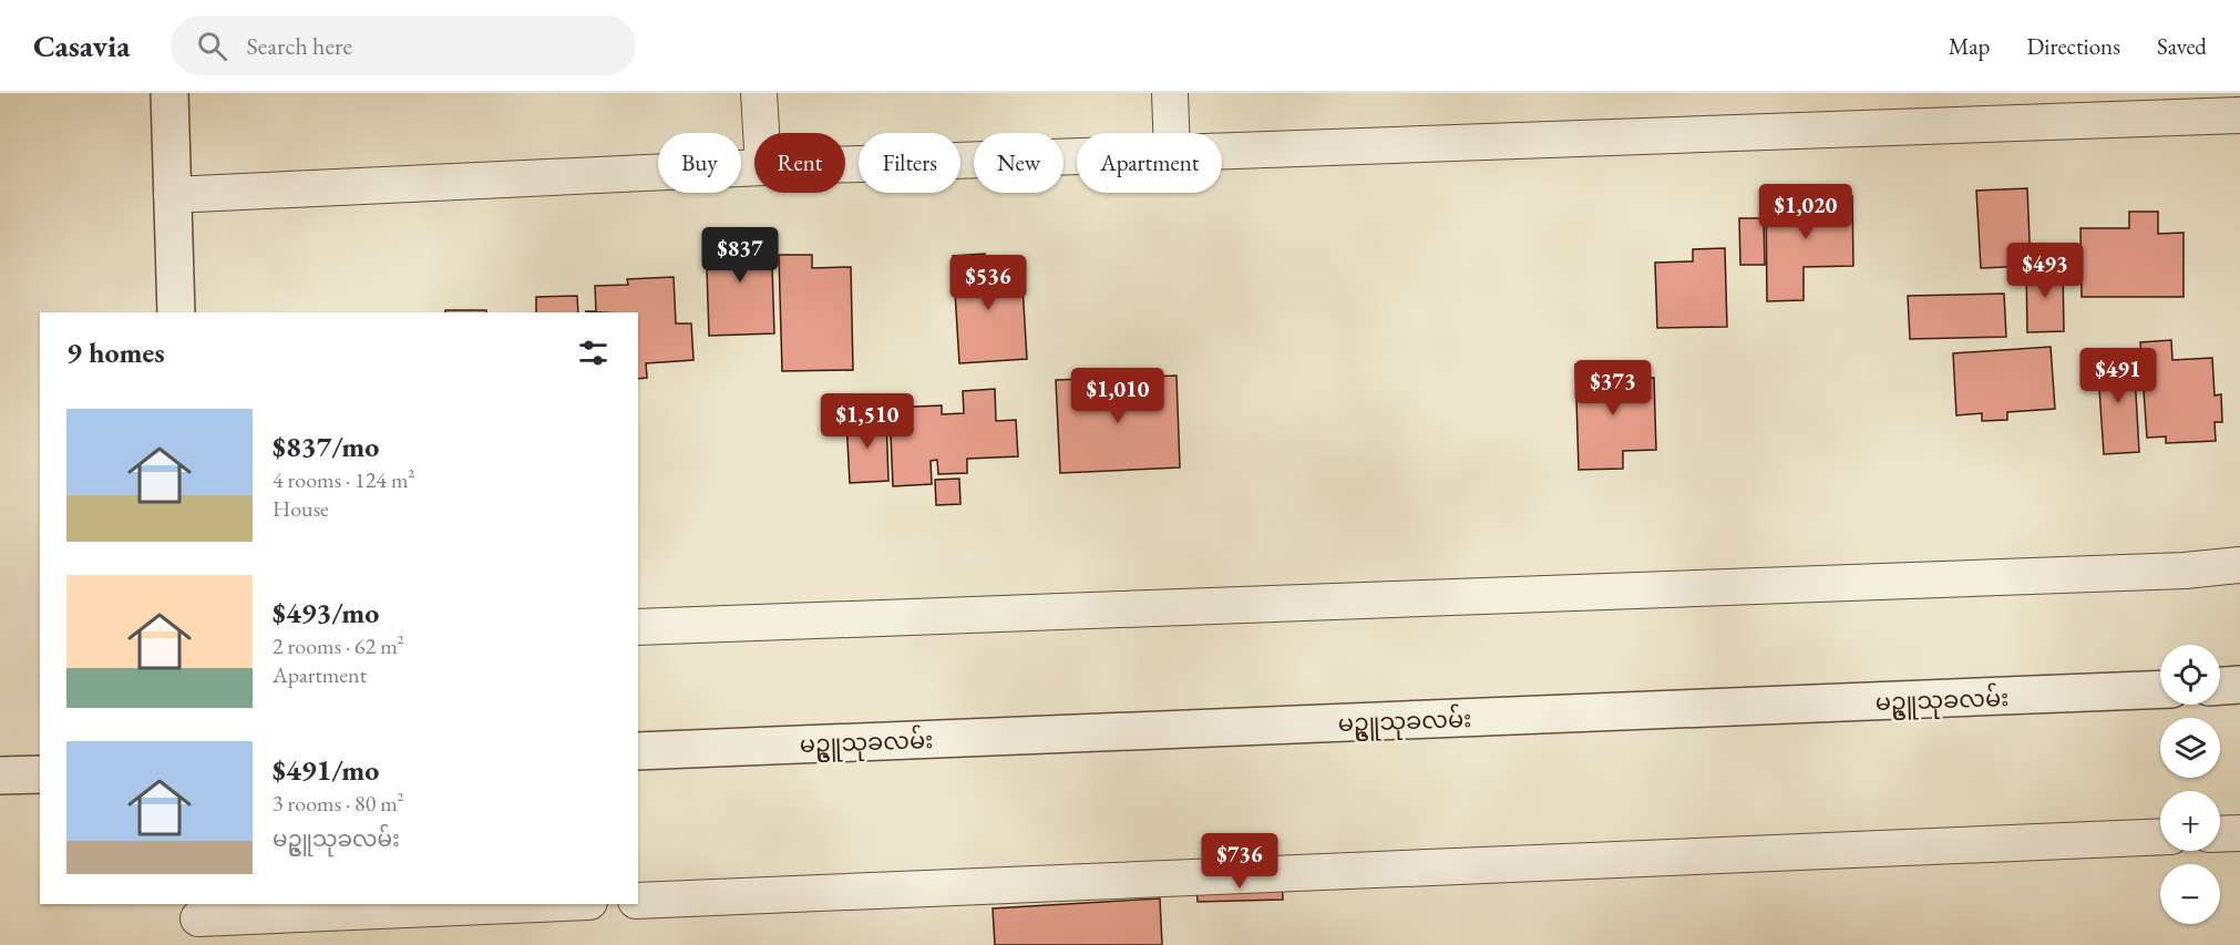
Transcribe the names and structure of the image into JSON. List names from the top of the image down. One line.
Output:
{"streets":{"street":["မဥ္ဇူသုခလမ်း"]},"page":{"header":"Casavia","search":"Search here","nav":["Map","Directions","Saved"],"chip":["Buy","Rent","Filters","New","Apartment"],"price":["$1,020","$837","$493","$536","$491","$373","$1,010","$1,510","$736"],"heading":"9 homes","list":[{"name":"$837/mo","note":"4 rooms · 124 m² · House"},{"name":"$493/mo","note":"2 rooms · 62 m² · Apartment"},{"name":"$491/mo","note":"3 rooms · 80 m² · မဥ္ဇူသုခလမ်း"}],"map_buttons":["+","−"]}}
